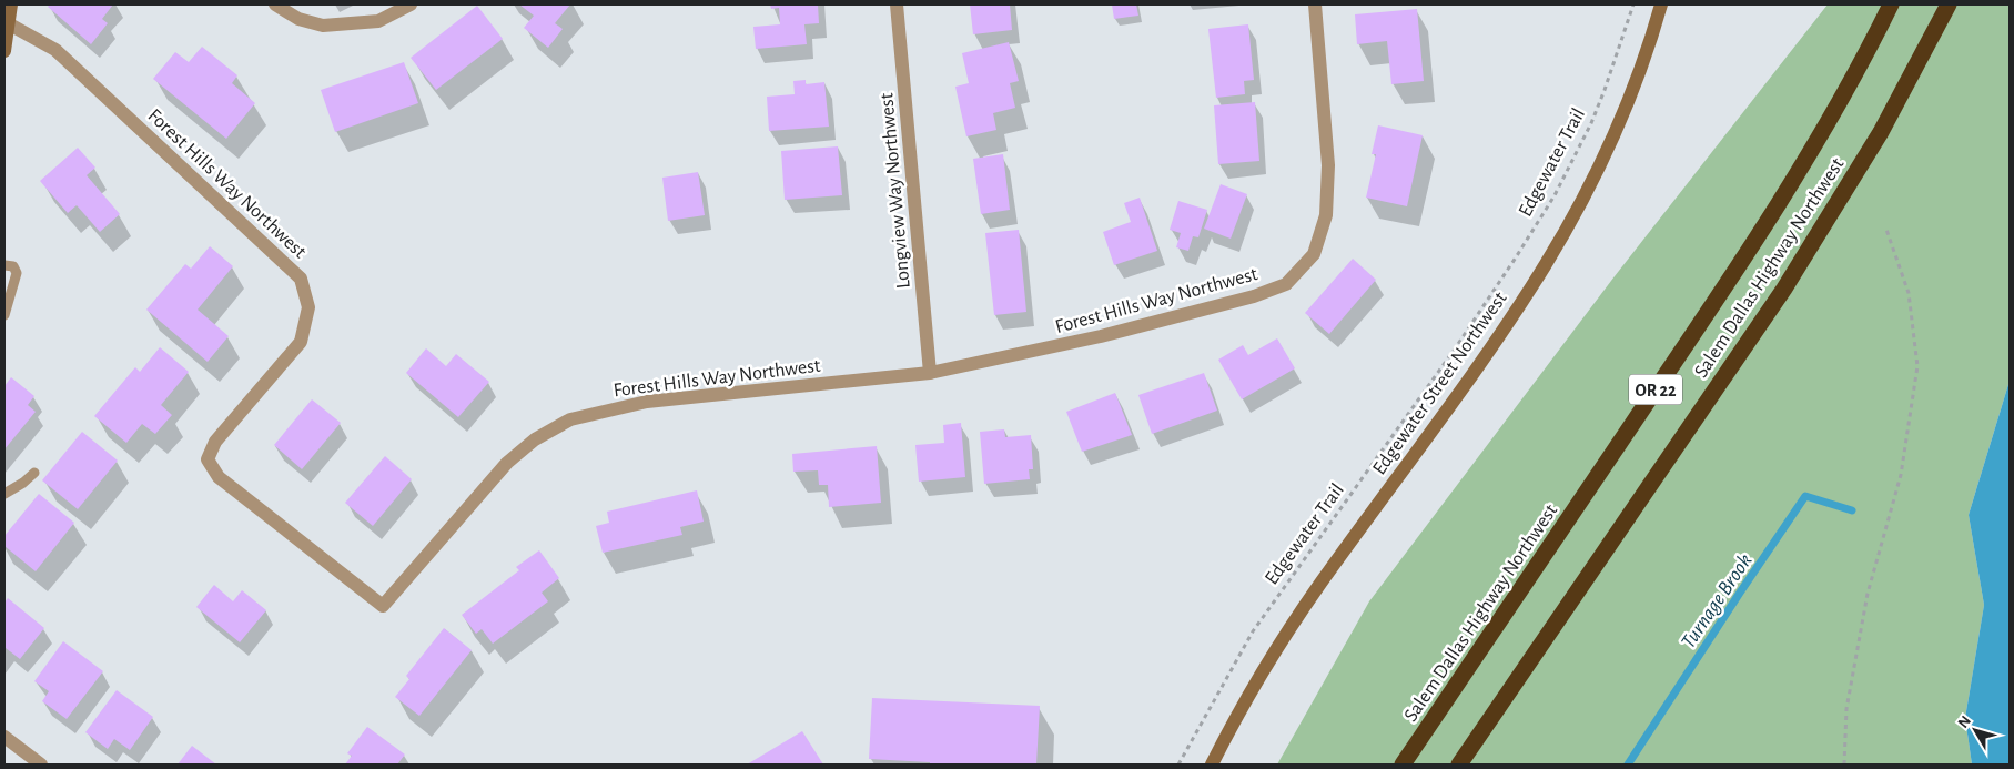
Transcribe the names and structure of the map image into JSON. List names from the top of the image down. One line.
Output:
{"streets":{"highway":["Salem Dallas Highway Northwest","OR 22"],"main road":["Edgewater Street Northwest"],"street":["Forest Hills Way Northwest","Longview Way Northwest"],"path":["Edgewater Trail"]},"crossings":[["Forest Hills Way Northwest","Longview Way Northwest"]],"water":["Turnage Brook"],"north":"top left"}
